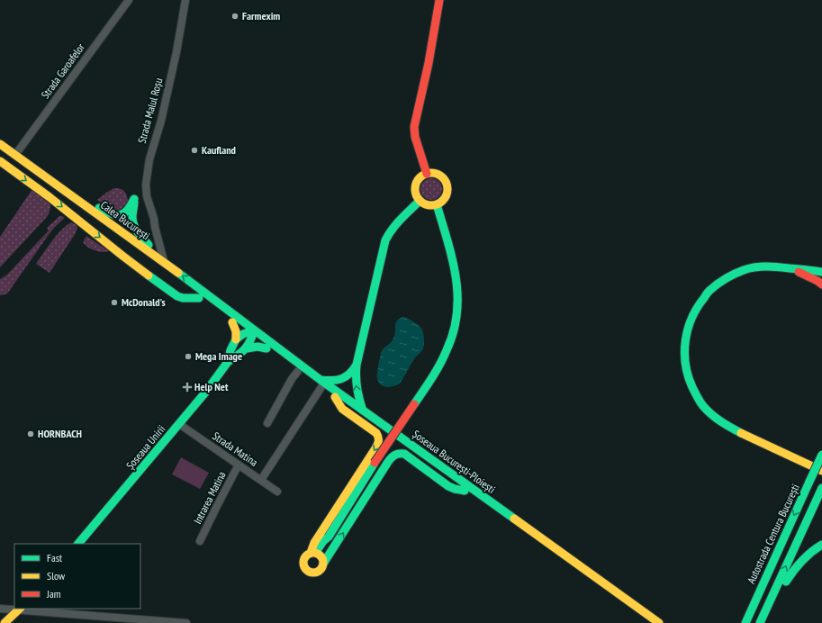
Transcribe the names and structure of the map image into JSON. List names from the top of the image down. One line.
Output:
{"streets":{"main road":["Calea București","Șoseaua Unirii","Șoseaua București-Ploiești","Autostrada Centura București"],"street":["Strada Garoafelor","Strada Malul Roșu","Strada Matina","Intrarea Matina"]},"crossings":[["Strada Garoafelor","Calea București"],["Strada Malul Roșu","Calea București"],["Calea București","Șoseaua București-Ploiești"],["Șoseaua Unirii","Strada Matina"],["Strada Matina","Intrarea Matina"]],"places":{"other":["Farmexim","Kaufland","McDonald's","Mega Image","HORNBACH"],"health":["Help Net"]},"legend":["Fast","Slow","Jam"]}
